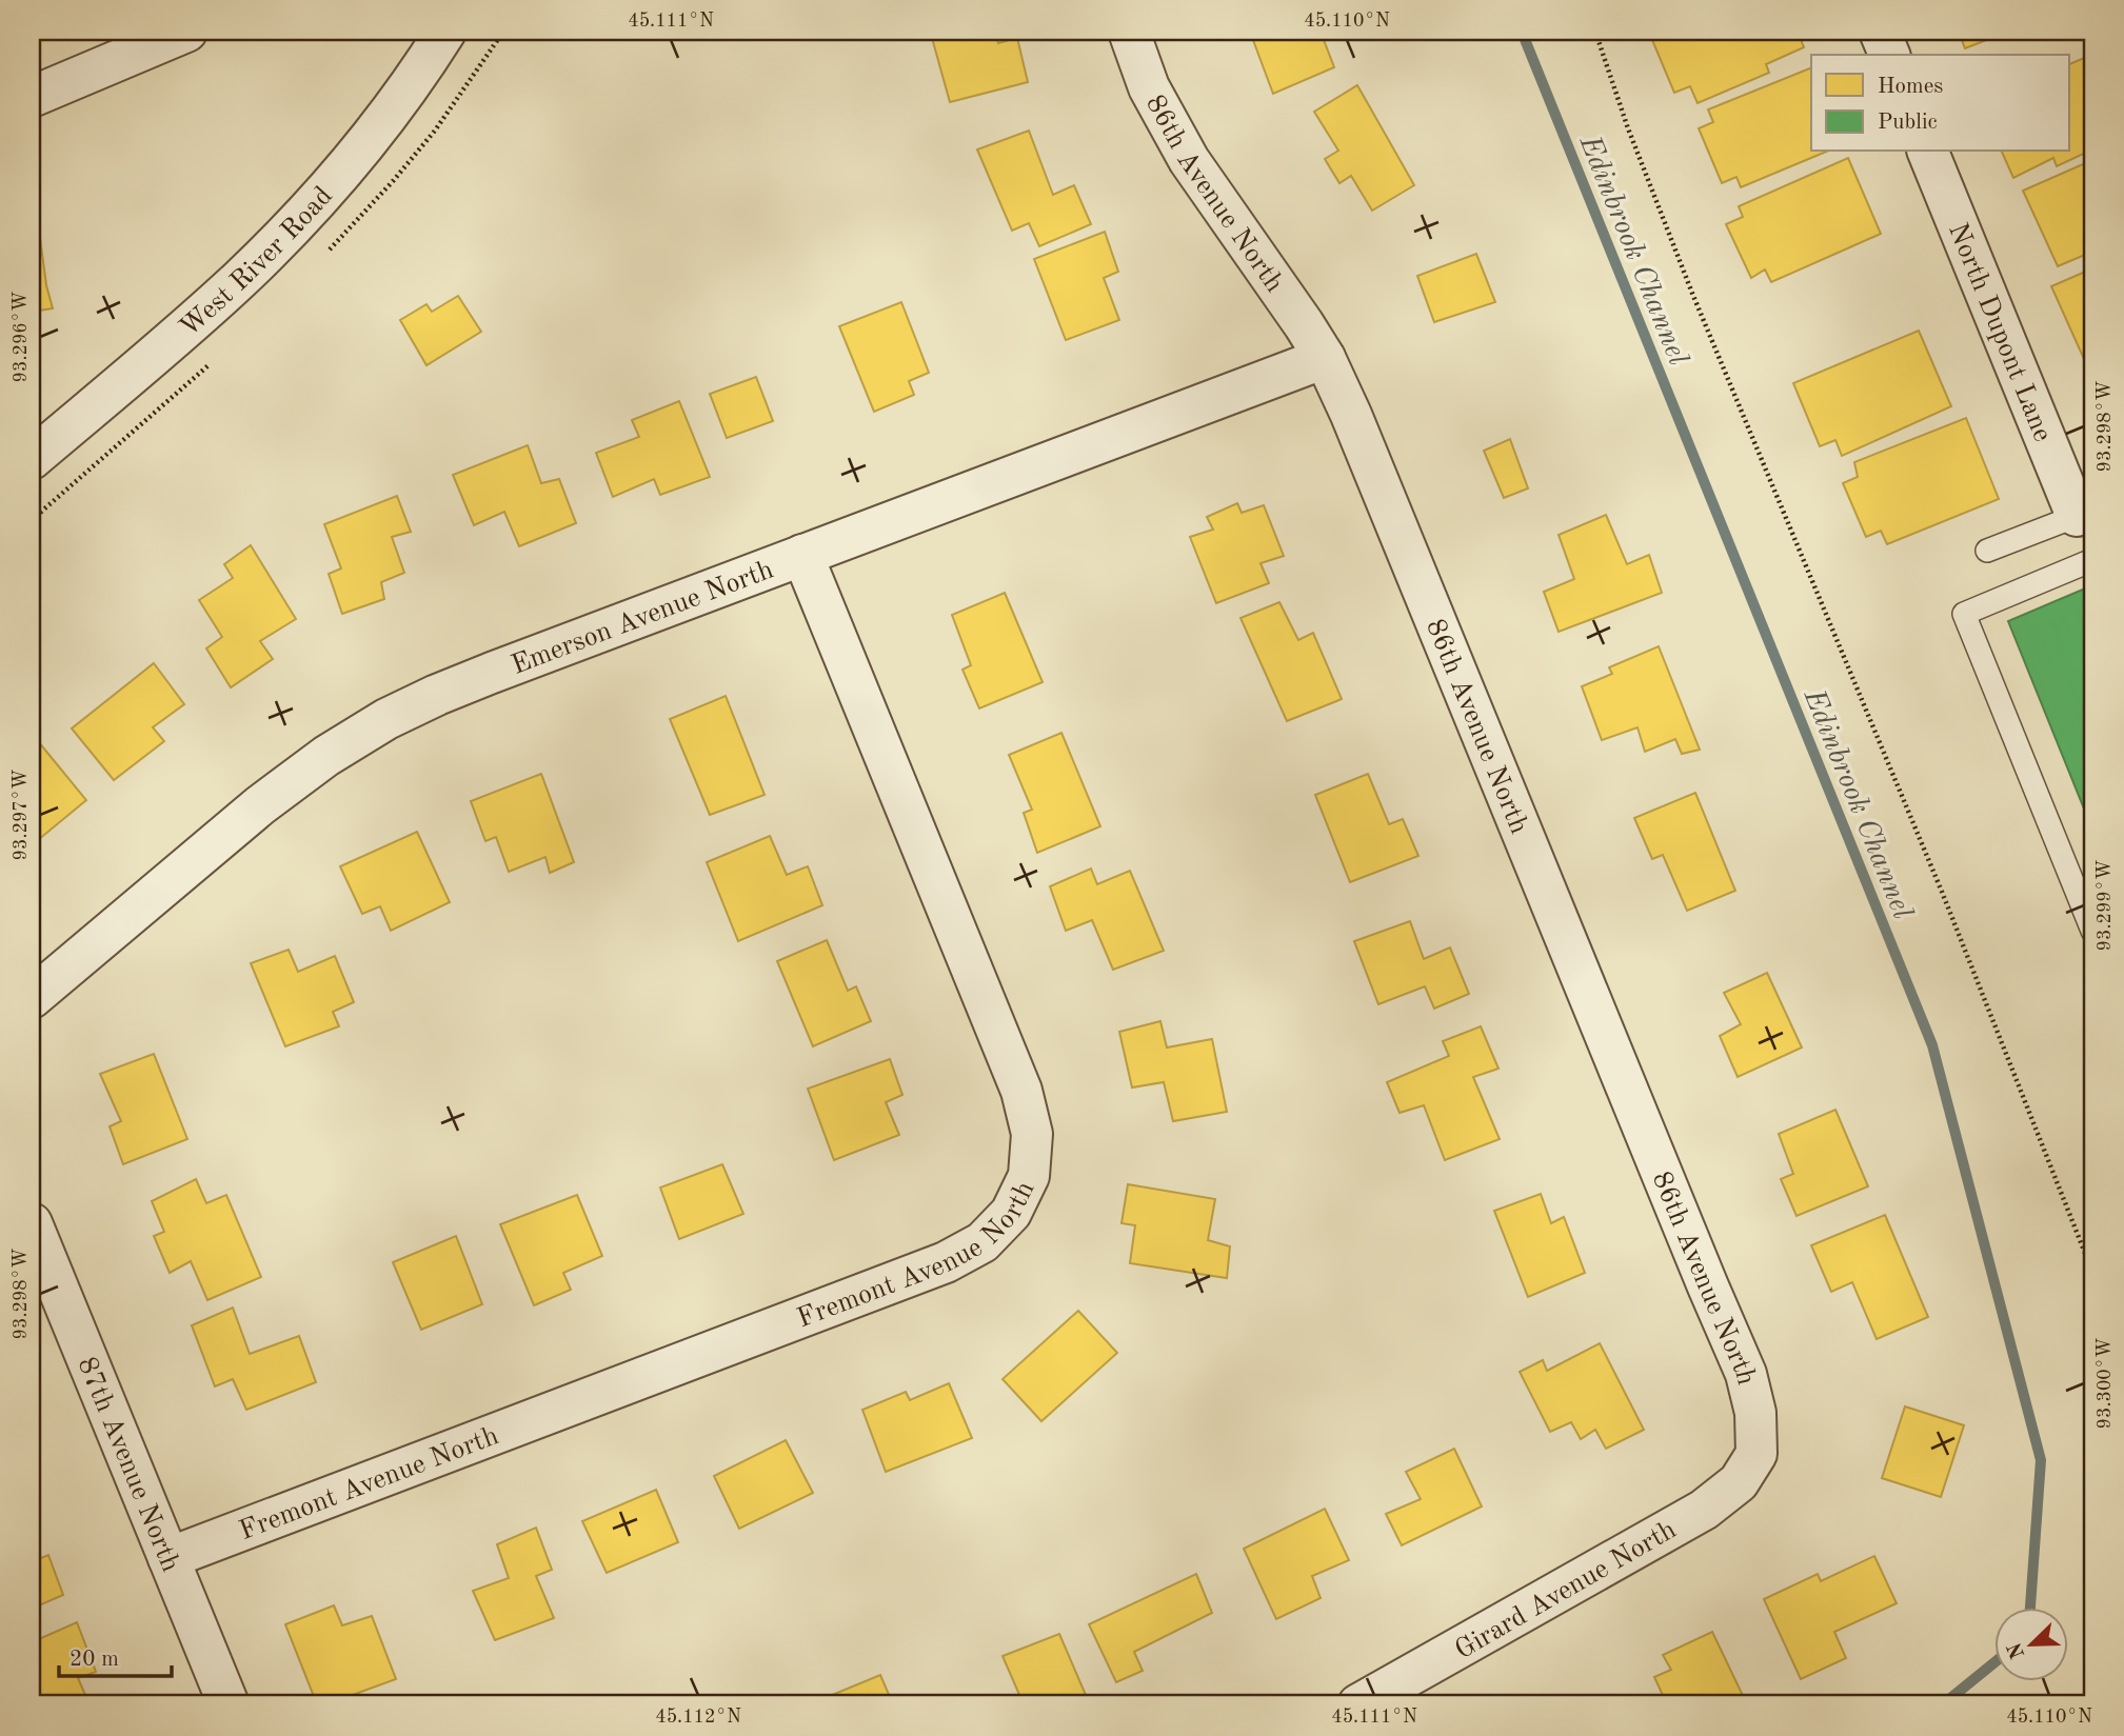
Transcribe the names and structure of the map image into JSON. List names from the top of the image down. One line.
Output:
{"streets":{"street":["86th Avenue North","West River Road","North Dupont Lane","Emerson Avenue North","Fremont Avenue North","87th Avenue North","Girard Avenue North"]},"crossings":[["86th Avenue North","Emerson Avenue North"],["86th Avenue North","Girard Avenue North"],["Emerson Avenue North","Fremont Avenue North"],["Fremont Avenue North","87th Avenue North"]],"water":["Edinbrook Channel"],"legend":["Homes","Public"],"scale_bar":"20 m","north":"bottom left","coordinates":["45.111°N","45.110°N","93.296°W","93.298°W","93.297°W","93.299°W","93.300°W","45.112°N"]}
